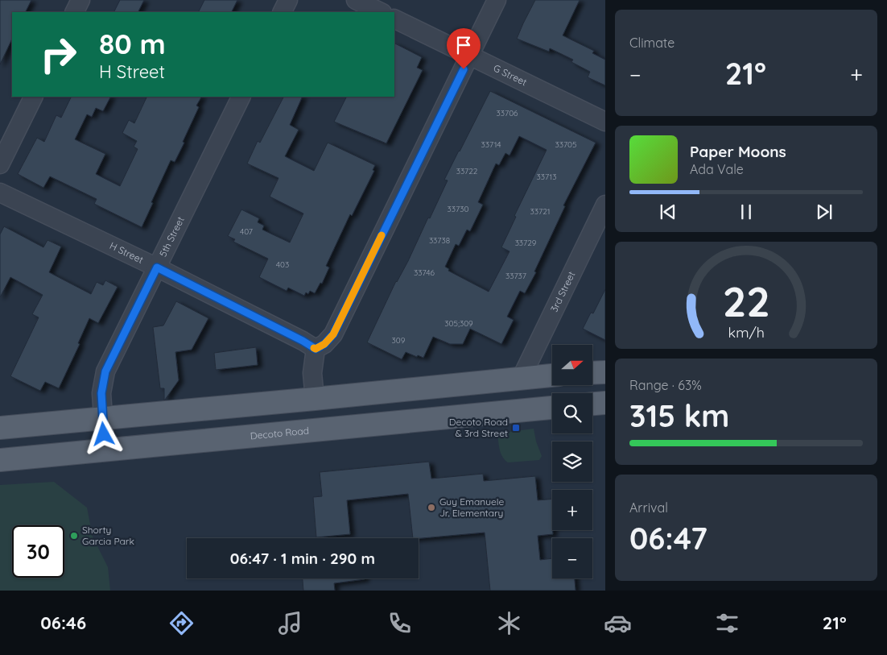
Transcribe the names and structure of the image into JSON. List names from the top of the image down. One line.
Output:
{"streets":{"main road":["Decoto Road"],"street":["G Street","5th Street","H Street","3rd Street"]},"crossings":[["5th Street","H Street"],["5th Street","Decoto Road"]],"places":{"transit":["Decoto Road & 3rd Street"],"other":["Guy Emanuele Jr. Elementary","Shorty Garcia Park"]},"house_numbers":["33706","33714","33705","33722","33713","33730","33721","407","33738","33729","403","33746","33737","305;309","309"],"north":"right","page":{"tile":["Climate",["Range · 63%","315 km"],["Arrival","06:47"]],"turn":["80 m","H Street"],"heat":["−","21°","+"],"song":["Paper Moons","Ada Vale"],"map_buttons":["+","−"],"limit":"30","trip":"06:47 · 1 min · 290 m","tabs":["06:46","21°"],"gauge":["22","km/h"]}}
